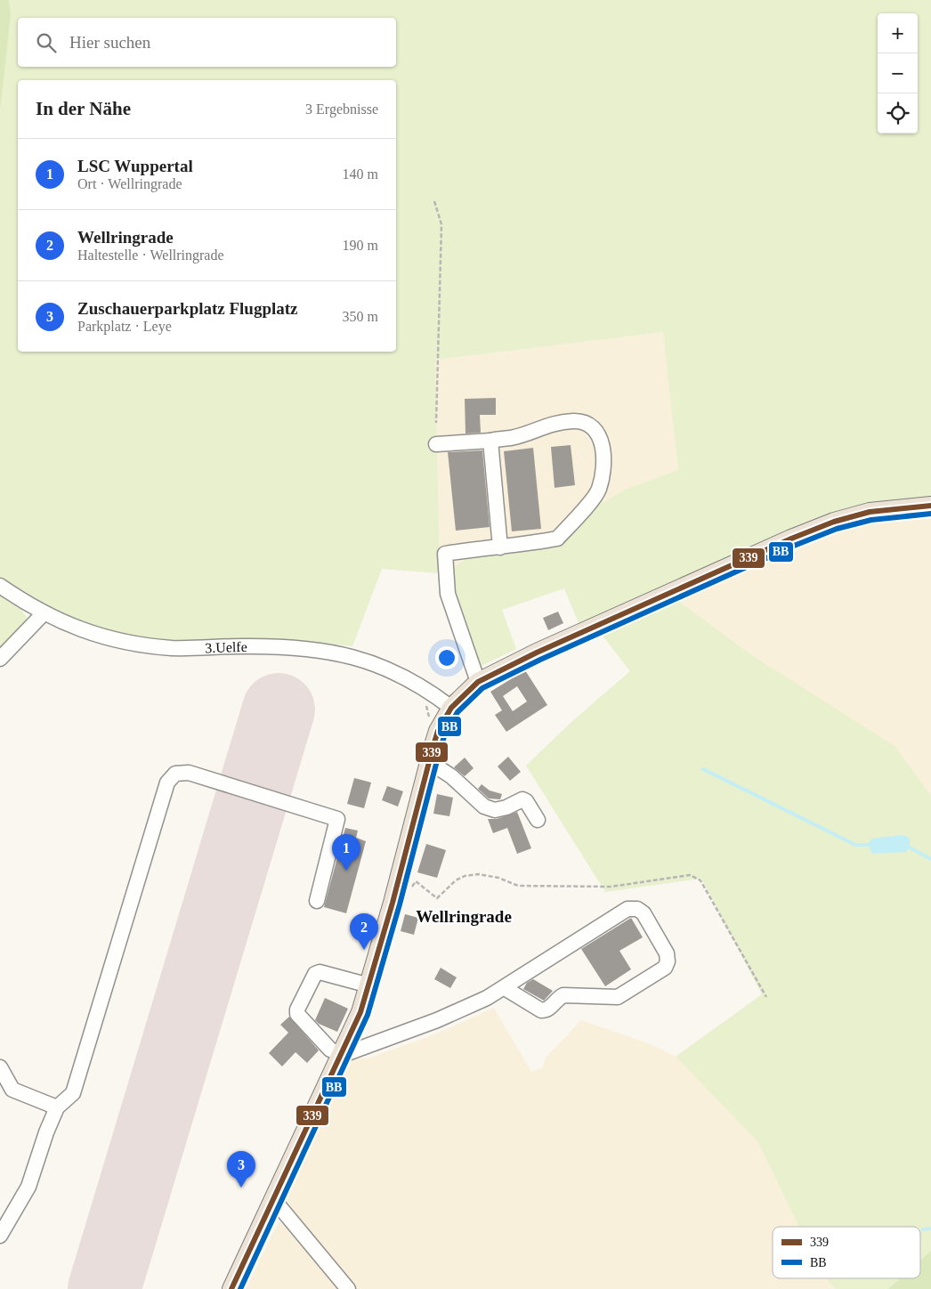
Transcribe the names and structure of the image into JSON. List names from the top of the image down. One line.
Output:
{"streets":{"street":["3.Uelfe"]},"districts":["Wellringrade"],"lines":["transit line 339","transit line BB"],"legend":["339","BB"],"page":{"map_buttons":["+","−"],"search":"Hier suchen","heading":["In der Nähe","3 Ergebnisse"],"list":[{"mark":"1","name":"LSC Wuppertal","note":"Ort · Wellringrade","value":"140 m"},{"mark":"2","name":"Wellringrade","note":"Haltestelle · Wellringrade","value":"190 m"},{"mark":"3","name":"Zuschauerparkplatz Flugplatz","note":"Parkplatz · Leye","value":"350 m"}],"pins":["1","2","3"]}}
